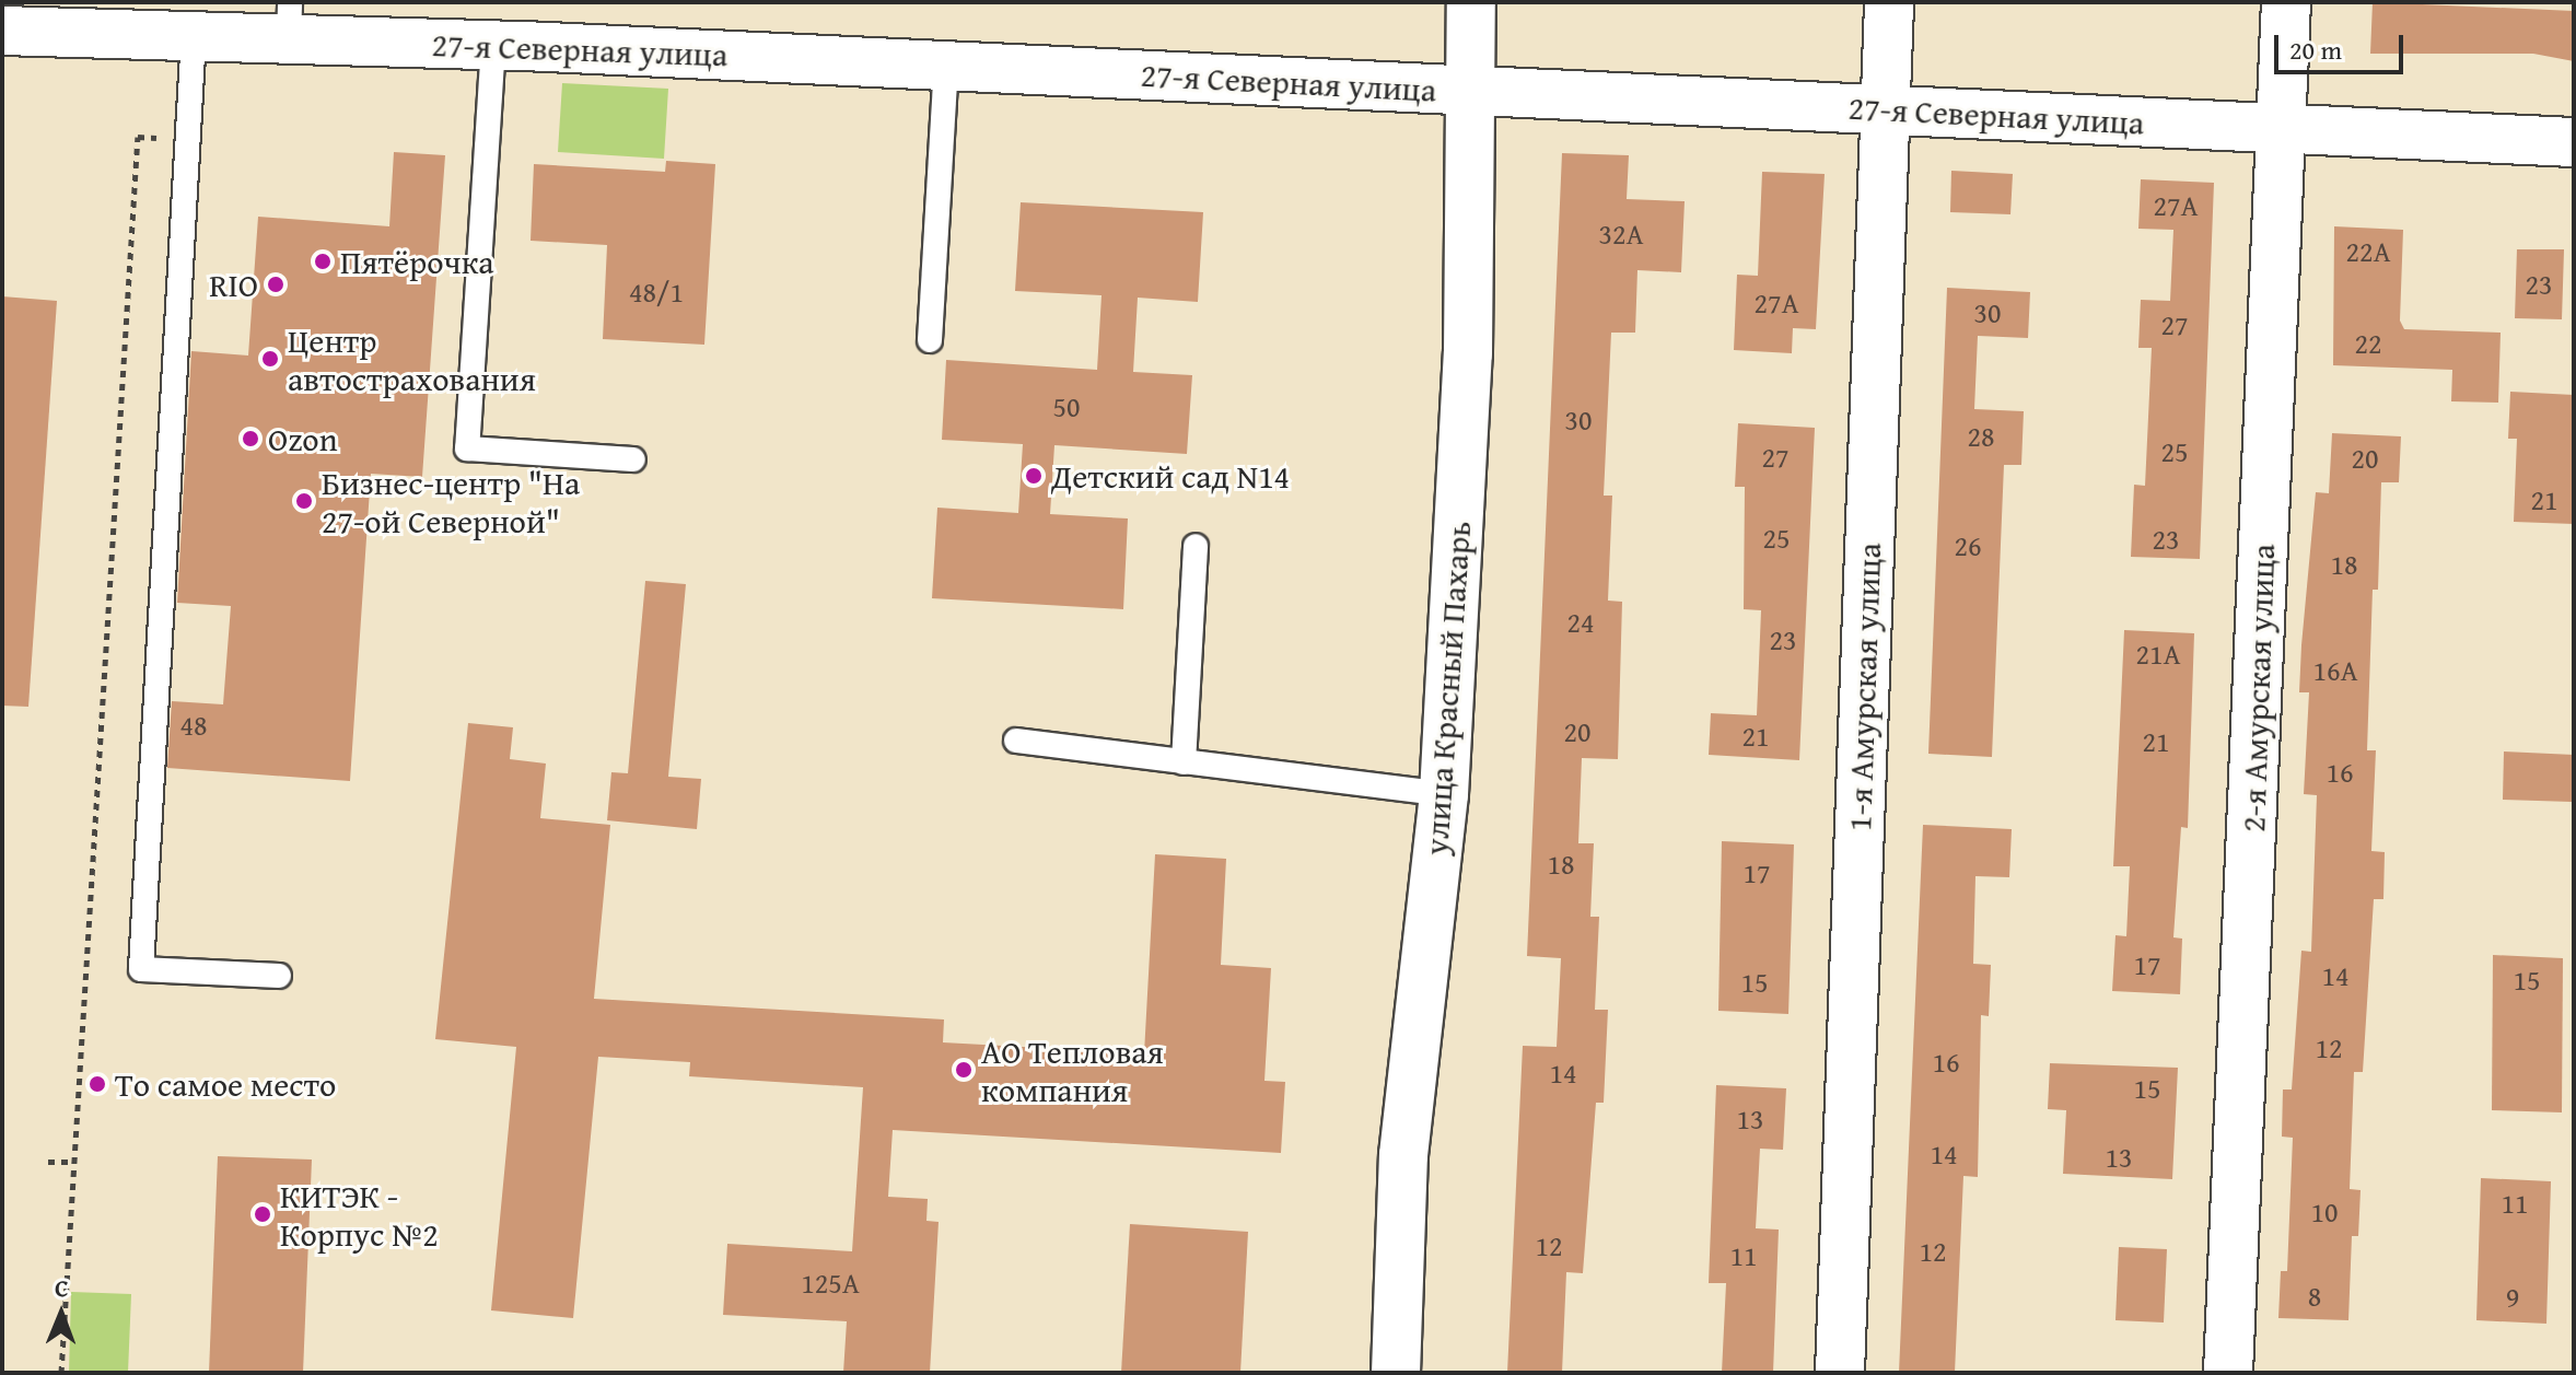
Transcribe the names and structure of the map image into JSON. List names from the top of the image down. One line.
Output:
{"streets":{"street":["27-я Северная улица","1-я Амурская улица","улица Красный Пахарь","2-я Амурская улица"]},"crossings":[["27-я Северная улица","1-я Амурская улица"],["27-я Северная улица","улица Красный Пахарь"],["27-я Северная улица","2-я Амурская улица"]],"places":["Пятёрочка","RIO","Центр автострахования","Ozon","Детский сад N14","Бизнес-центр \"На 27-ой Северной\"","АО Тепловая компания","То самое место","КИТЭК - Корпус №2"],"house_numbers":["27А","32А","22А","23","48/1","27А","30","27","22","50","30","28","25","27","20","21","25","23","26","18","24","23","21А","16А","48","20","21","21","16","18","17","17","14","15","15","12","16","14","15","13","14","13","11","10","12","12","11","125А","8","9"],"scale_bar":"20 m","north":"top"}
